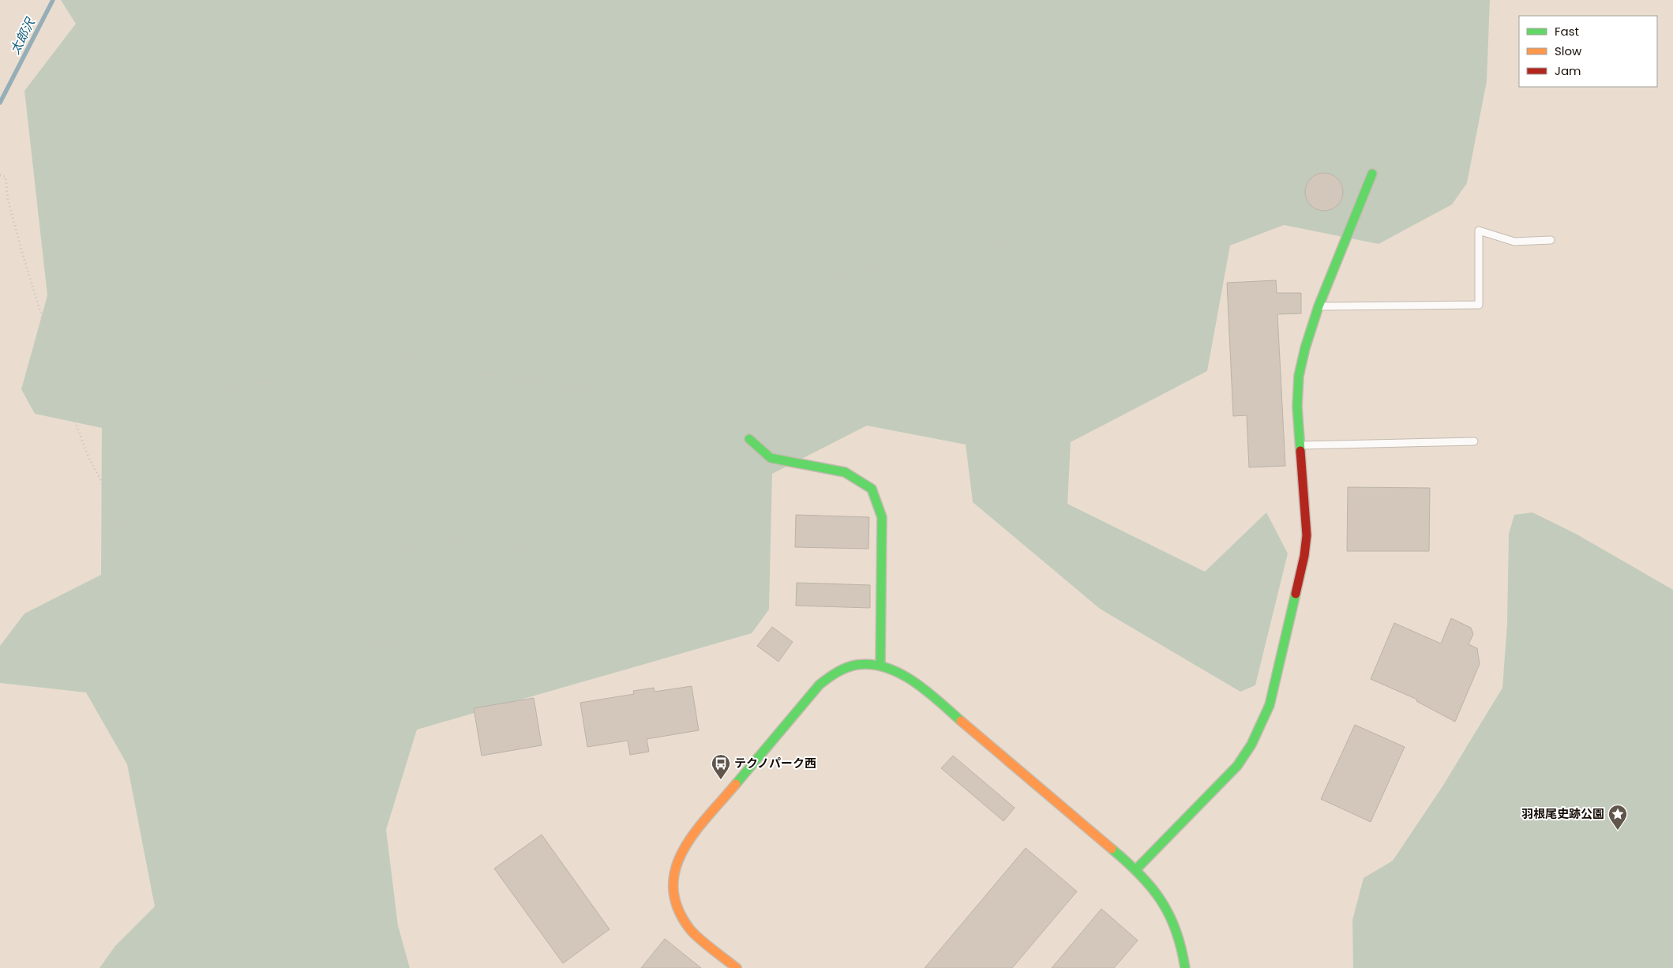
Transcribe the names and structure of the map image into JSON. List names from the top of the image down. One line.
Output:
{"water":["太郎沢"],"places":{"bus stop":["テクノパーク西"],"place":["羽根尾史跡公園"]},"legend":["Fast","Slow","Jam"]}
